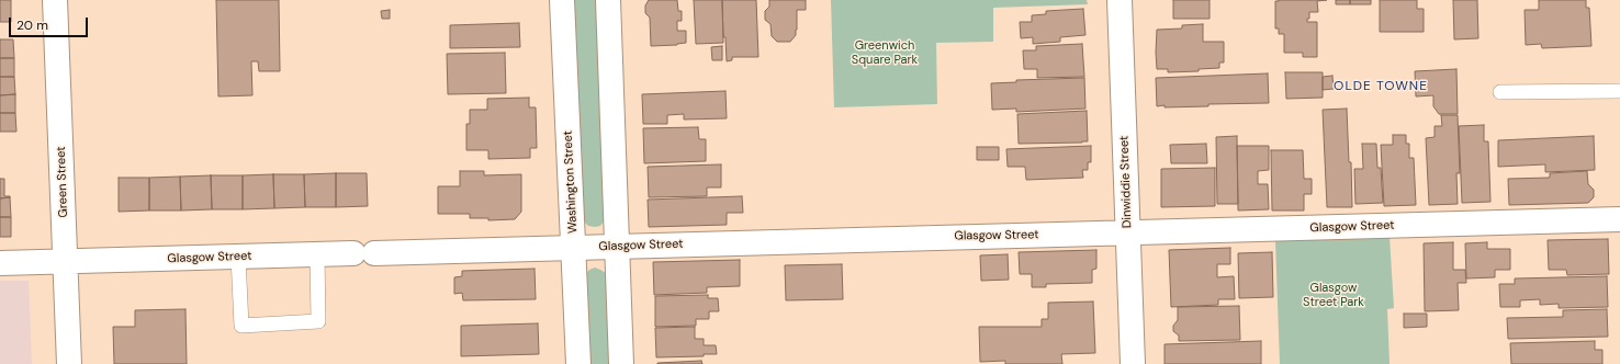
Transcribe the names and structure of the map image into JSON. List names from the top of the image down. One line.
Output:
{"streets":{"street":["Green Street","Washington Street","Dinwiddie Street","Glasgow Street"]},"crossings":[["Green Street","Glasgow Street"],["Washington Street","Glasgow Street"],["Dinwiddie Street","Glasgow Street"]],"districts":["OLDE TOWNE"],"parks":["Greenwich Square Park","Glasgow Street Park"],"scale_bar":"20 m"}
